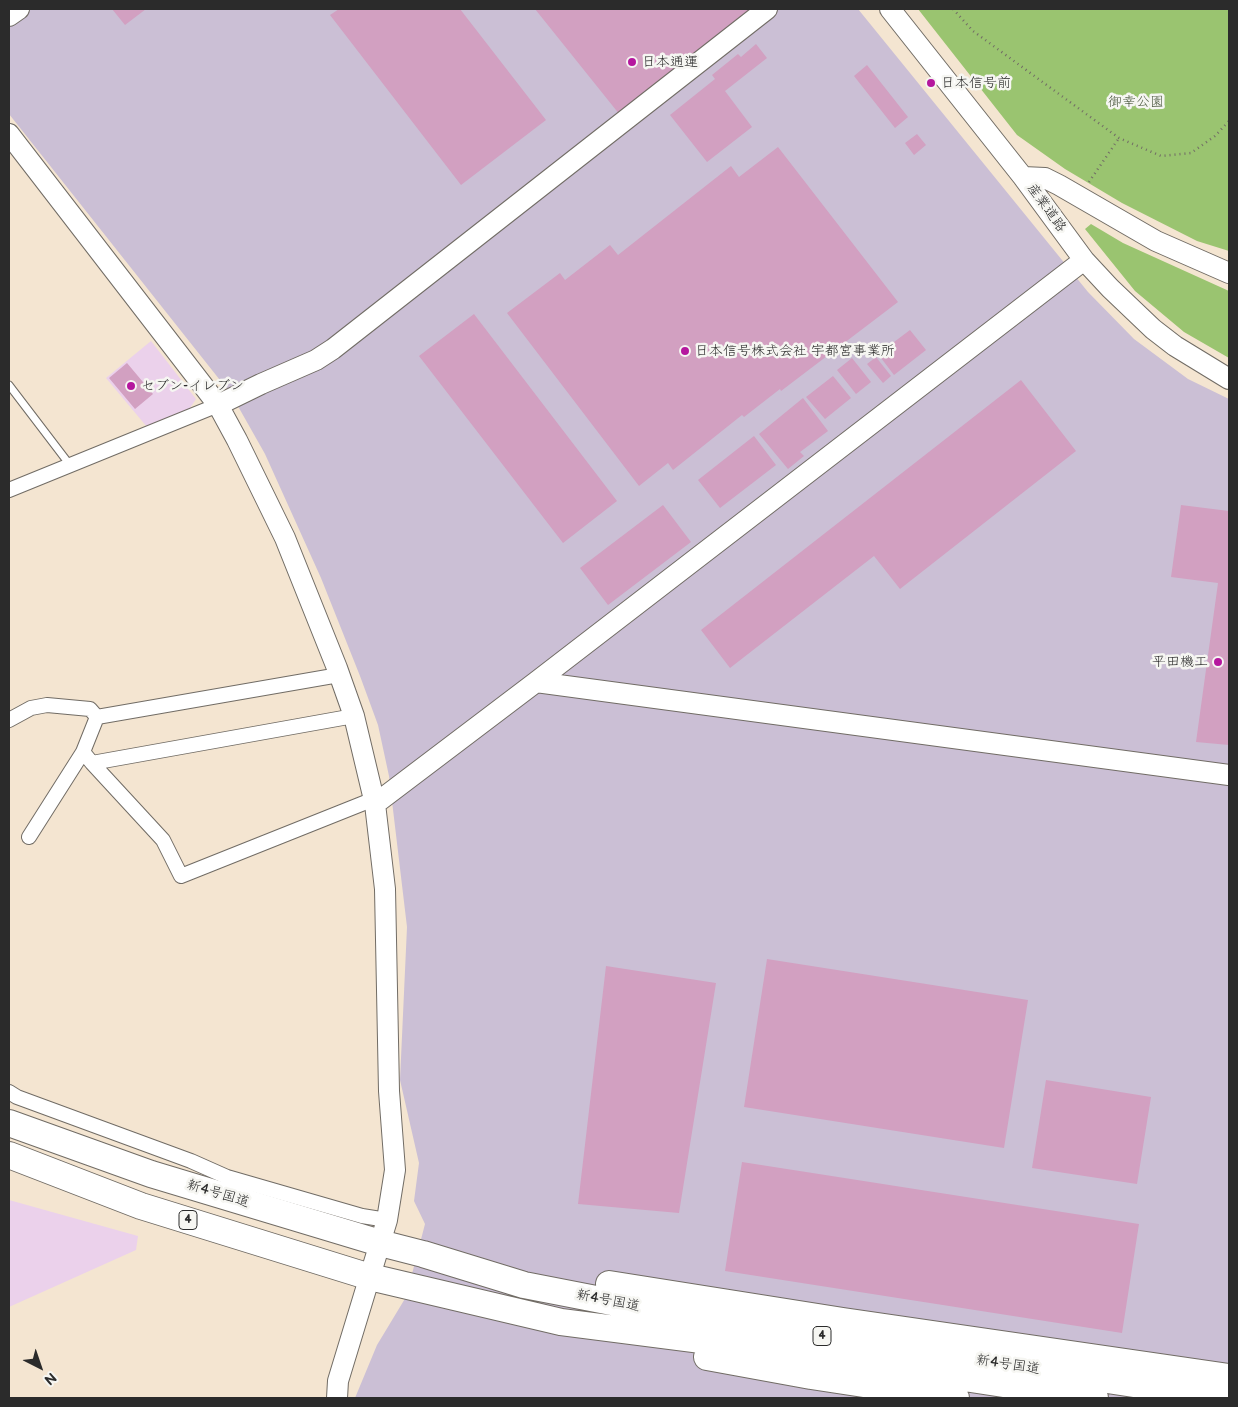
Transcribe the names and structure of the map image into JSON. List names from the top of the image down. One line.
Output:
{"streets":{"highway":["新4号国道","4"],"street":["産業道路"]},"parks":["御幸公園"],"places":["日本通運","日本信号前","日本信号株式会社 宇都宮事業所","セブン-イレブン","平田機工"],"north":"bottom right"}
